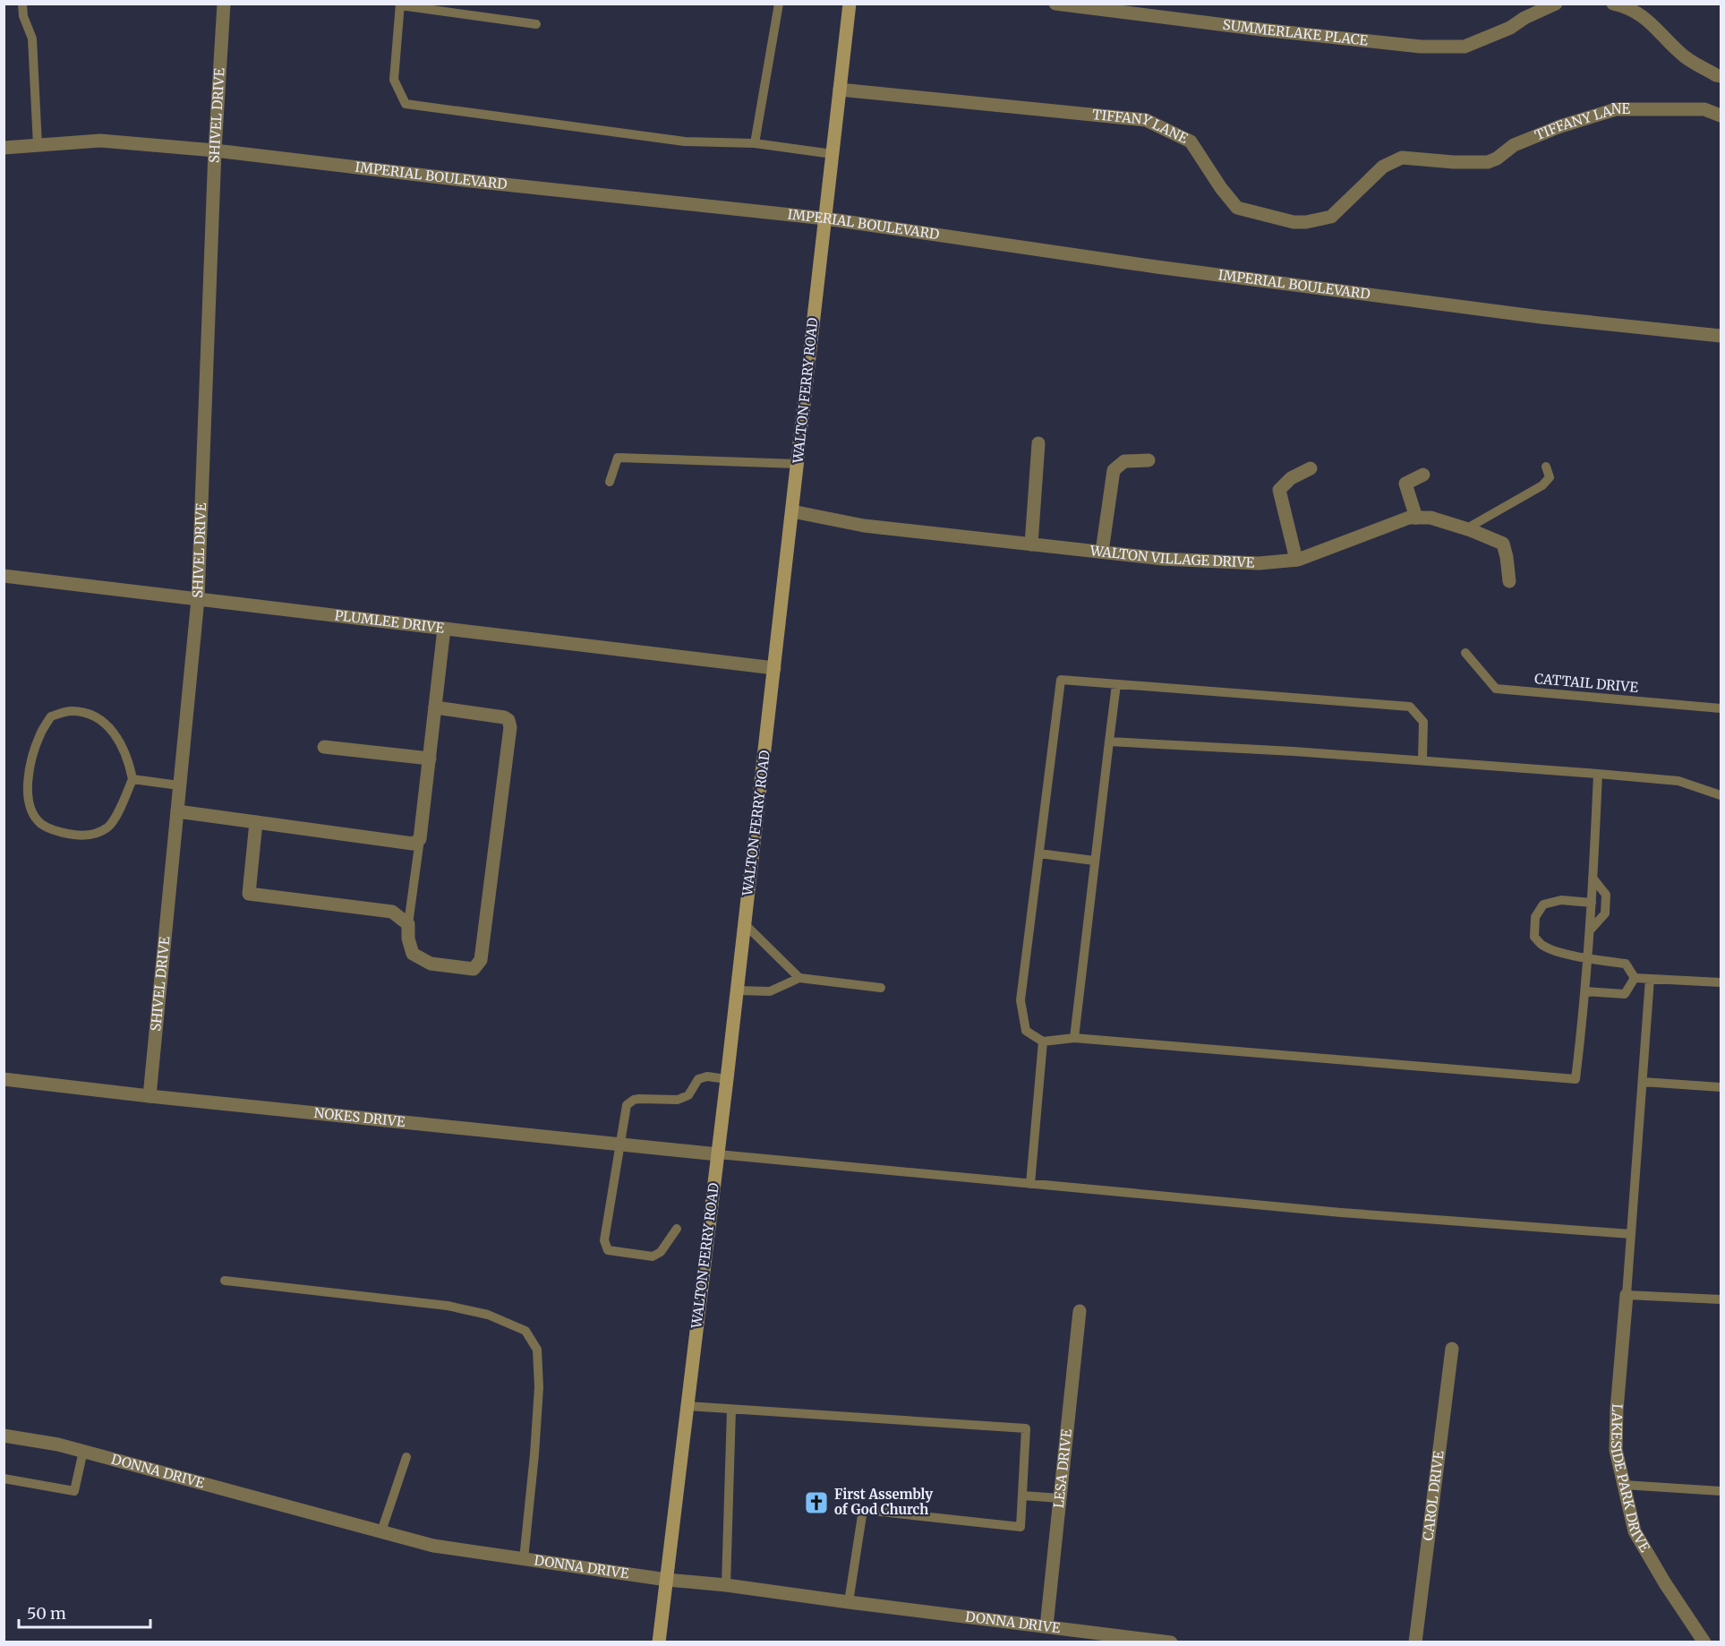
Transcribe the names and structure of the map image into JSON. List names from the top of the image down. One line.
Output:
{"streets":{"street":["SUMMERLAKE PLACE","SHIVEL DRIVE","TIFFANY LANE","IMPERIAL BOULEVARD","WALTON FERRY ROAD","WALTON VILLAGE DRIVE","PLUMLEE DRIVE","NOKES DRIVE","LESA DRIVE","DONNA DRIVE","LAKESIDE PARK DRIVE","CAROL DRIVE"],"lane":["CATTAIL DRIVE"]},"crossings":[["SHIVEL DRIVE","IMPERIAL BOULEVARD"],["SHIVEL DRIVE","PLUMLEE DRIVE"],["SHIVEL DRIVE","NOKES DRIVE"],["TIFFANY LANE","WALTON FERRY ROAD"],["IMPERIAL BOULEVARD","WALTON FERRY ROAD"],["WALTON FERRY ROAD","WALTON VILLAGE DRIVE"],["WALTON FERRY ROAD","PLUMLEE DRIVE"],["WALTON FERRY ROAD","NOKES DRIVE"],["WALTON FERRY ROAD","DONNA DRIVE"],["LESA DRIVE","DONNA DRIVE"]],"places":{"church":["First Assembly of God Church"]},"scale_bar":"50 m"}
